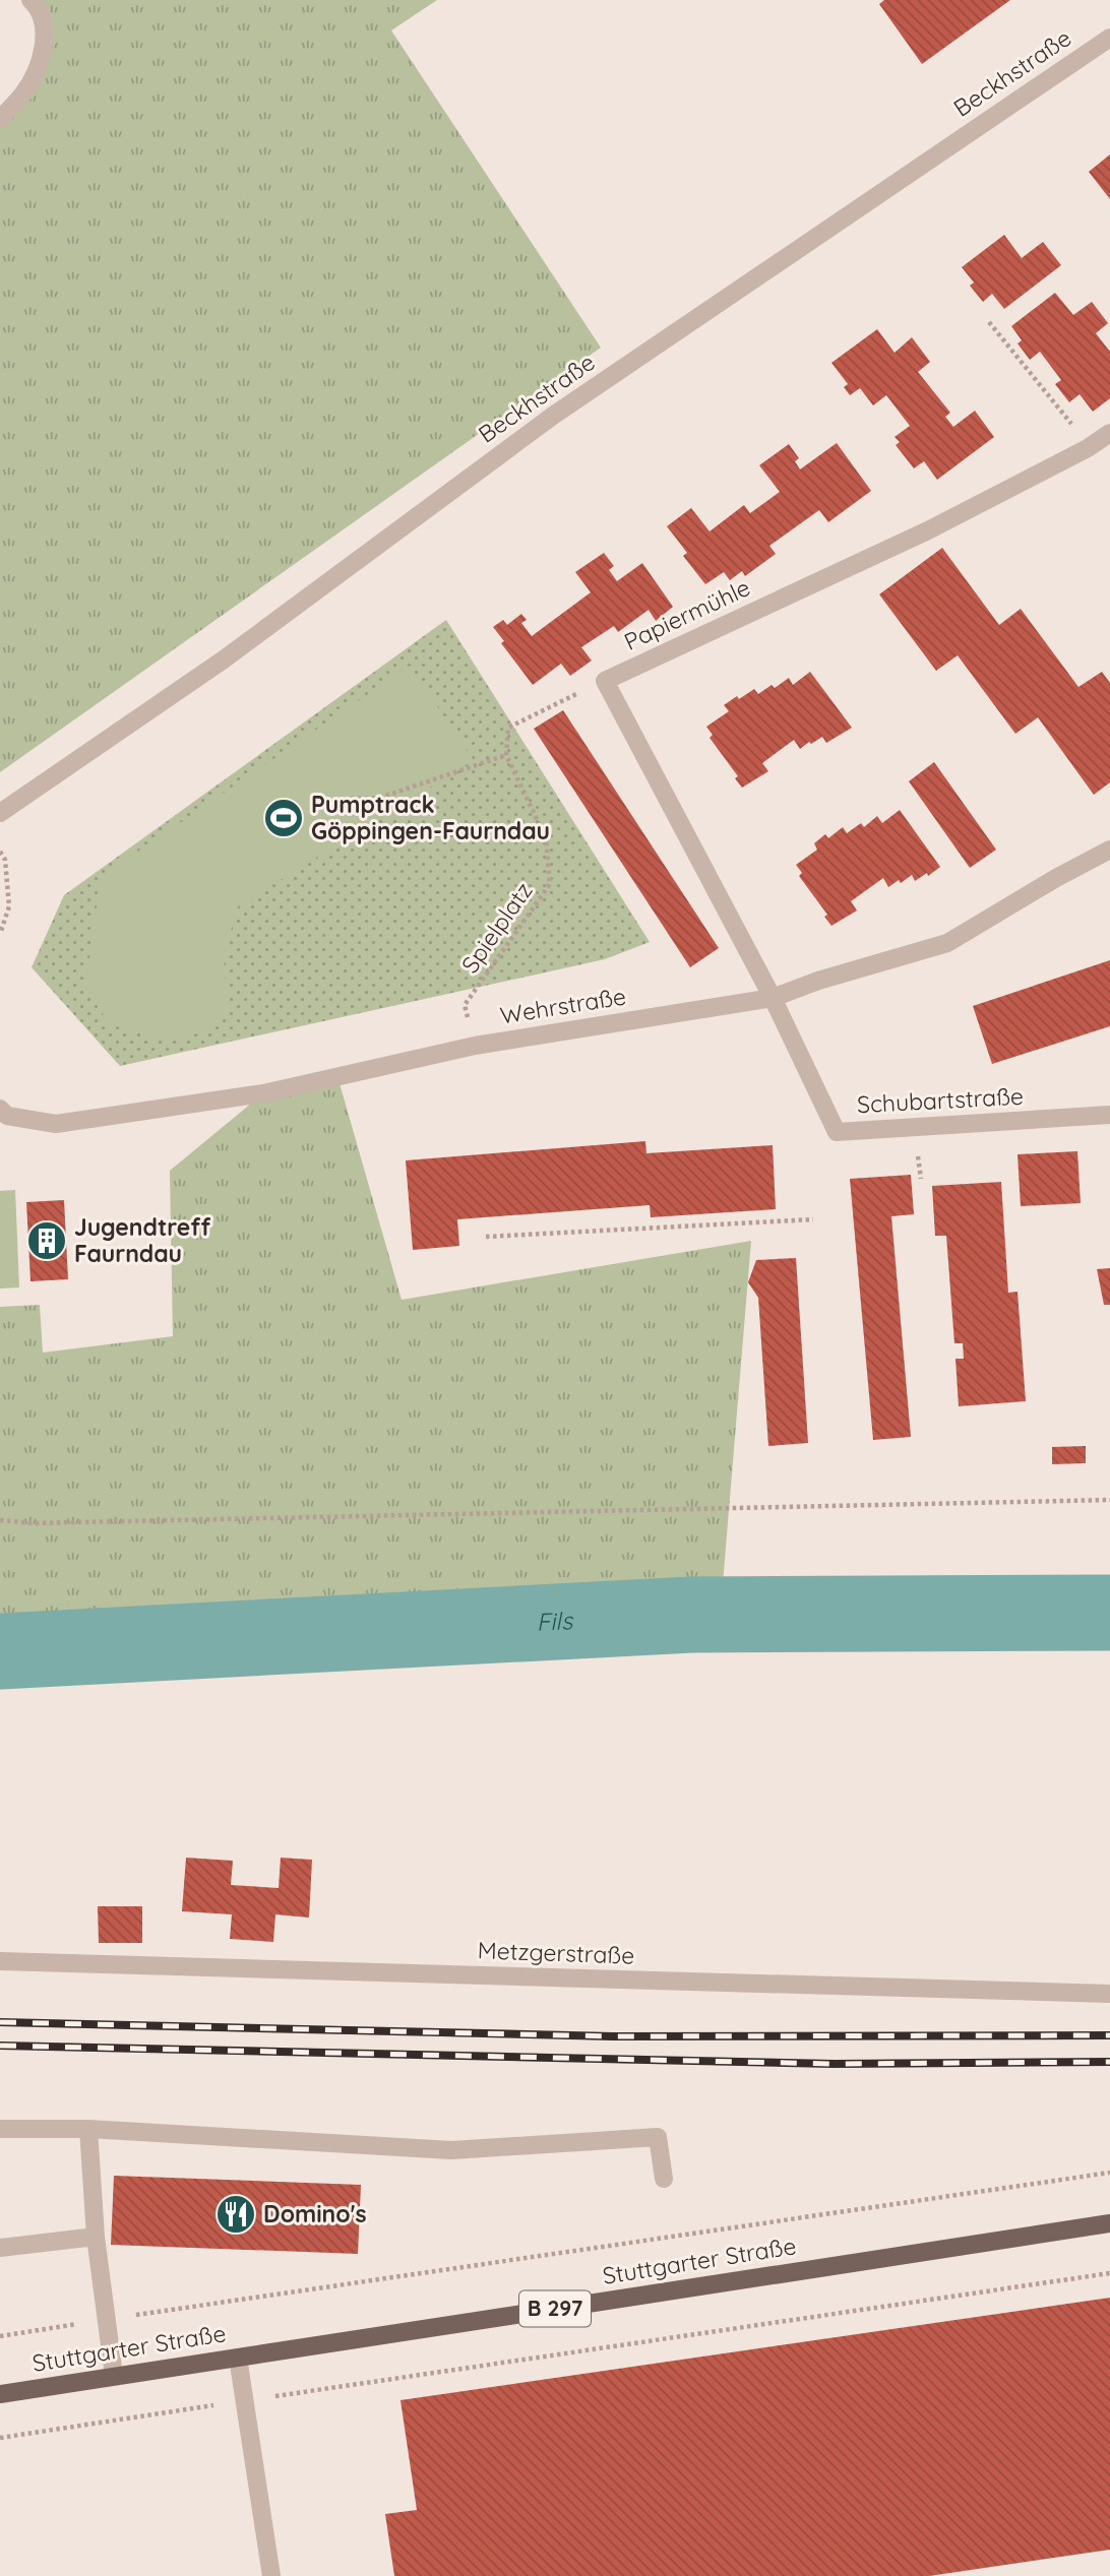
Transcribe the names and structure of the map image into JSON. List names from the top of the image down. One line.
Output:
{"streets":{"main road":["Stuttgarter Straße","B 297"],"street":["Beckhstraße","Papiermühle","Wehrstraße","Schubartstraße","Metzgerstraße"],"path":["Spielplatz"]},"crossings":[["Spielplatz","Wehrstraße"],["Wehrstraße","Schubartstraße"]],"water":["Fils"],"places":{"sports":["Pumptrack Göppingen-Faurndau"],"building":["Jugendtreff Faurndau"],"restaurant":["Domino's"]}}
